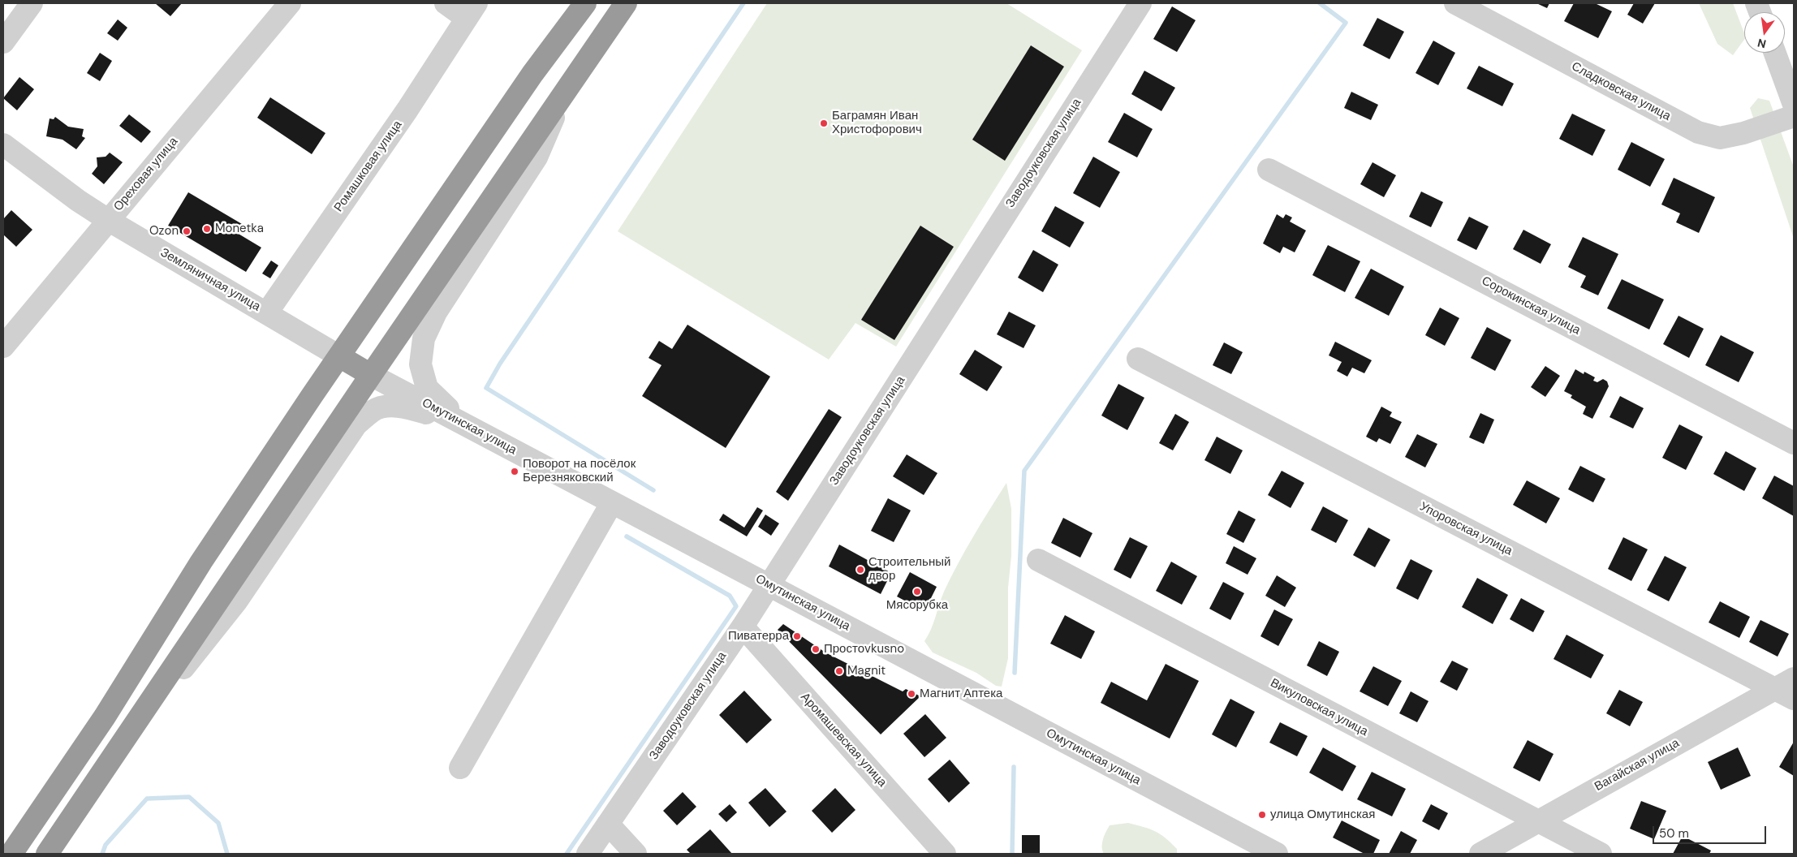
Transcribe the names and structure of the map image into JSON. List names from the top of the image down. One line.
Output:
{"streets":{"street":["Сладковская улица","Заводоуковская улица","Ромашковая улица","Ореховая улица","Земляничная улица","Сорокинская улица","Омутинская улица","Упоровская улица","Викуловская улица","Аромашевская улица","Вагайская улица"]},"crossings":[["Заводоуковская улица","Омутинская улица"],["Заводоуковская улица","Аромашевская улица"],["Ромашковая улица","Земляничная улица"],["Ореховая улица","Земляничная улица"],["Упоровская улица","Вагайская улица"],["Викуловская улица","Вагайская улица"]],"places":["Баграмян Иван Христофорович","Monetka","Ozon","Поворот на посёлок Березняковский","Строительный двор","Мясорубка","Пиватерра","Простоvkusno","Magnit","Магнит Аптека","улица Омутинская"],"scale_bar":"50 m","north":"bottom"}
